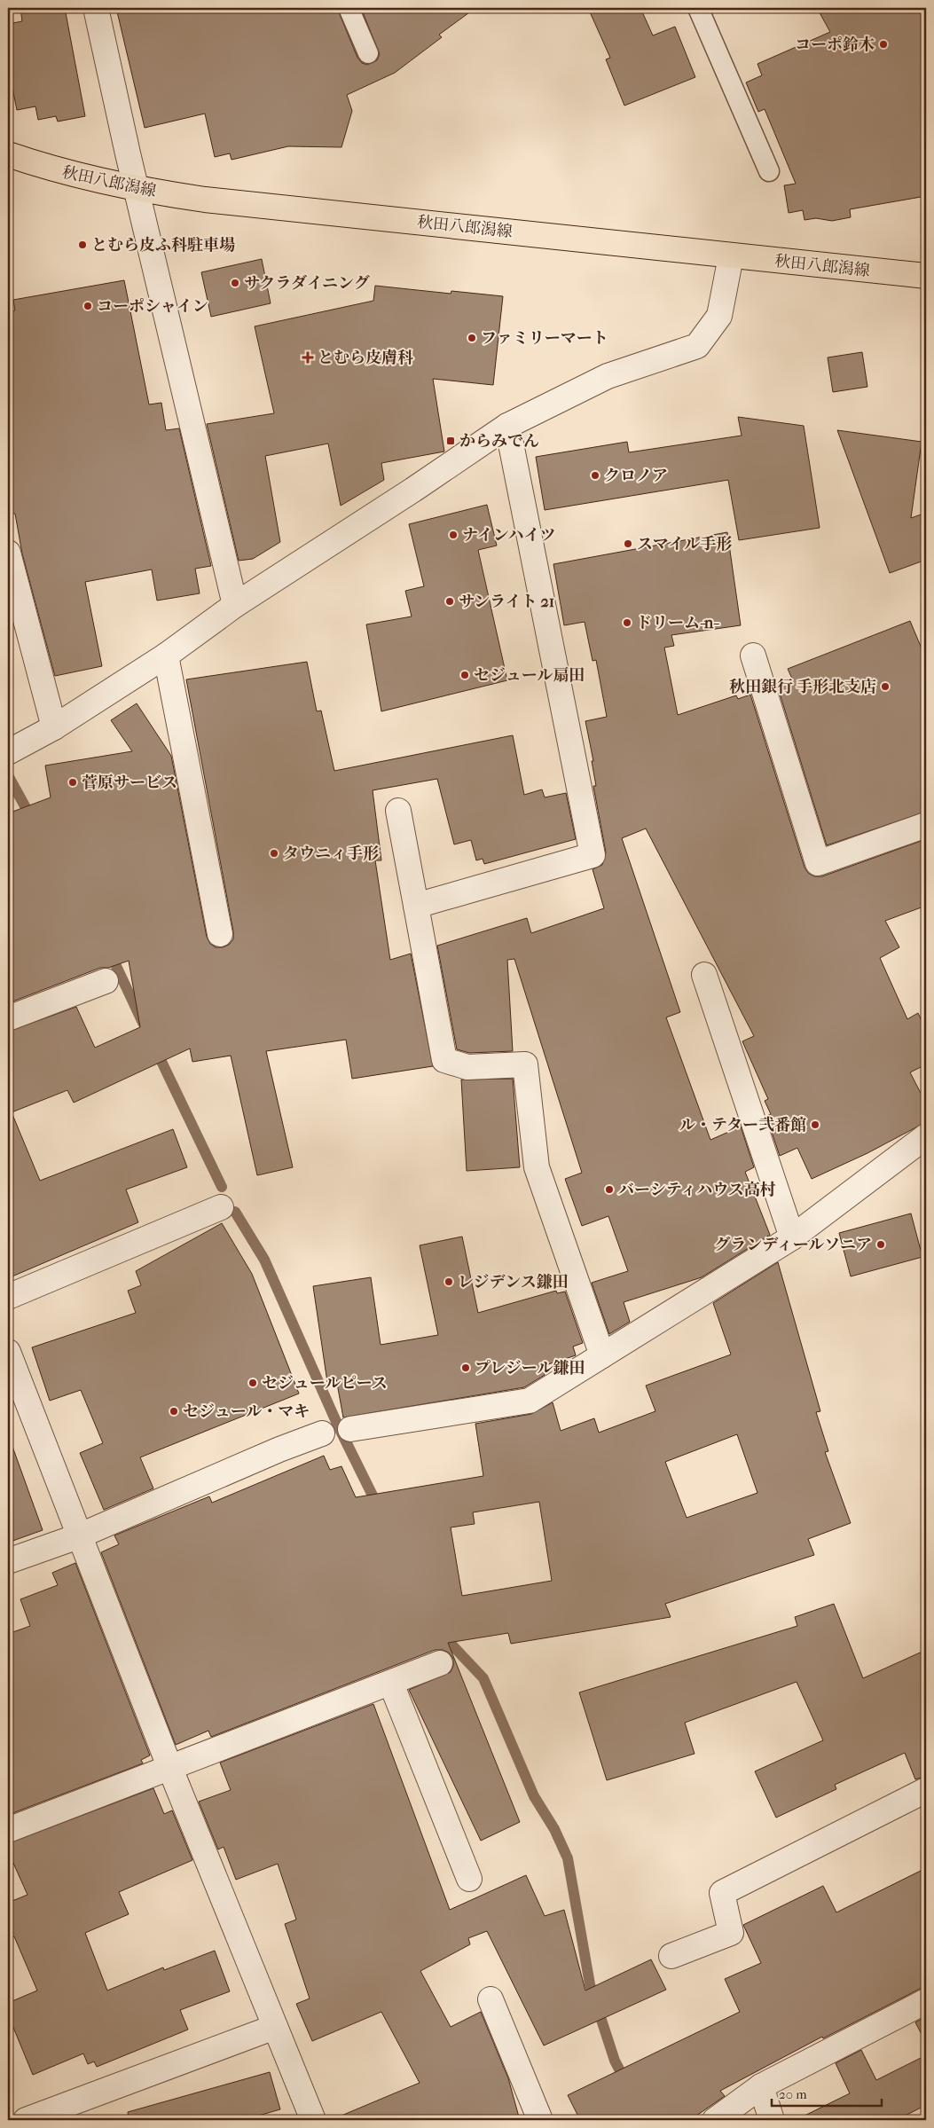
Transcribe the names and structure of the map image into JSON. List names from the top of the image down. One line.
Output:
{"streets":{"main road":["秋田八郎潟線"]},"places":{"other":["コーポ鈴木","とむら皮ふ科駐車場","サクラダイニング","コーポシャイン","ファミリーマート","クロノア","ナインハイツ","スマイル手形","サンライト 21","ドリーム-n-","セジュール扇田","秋田銀行 手形北支店","菅原サービス","タウニィ手形","ル・テター弐番館","バーシティハウス高村","グランディールソニア","レジデンス鎌田","プレジール鎌田","セジュールピース","セジュール・マキ"],"health":["とむら皮膚科"],"transit":["からみでん"]},"scale_bar":"20 m"}
